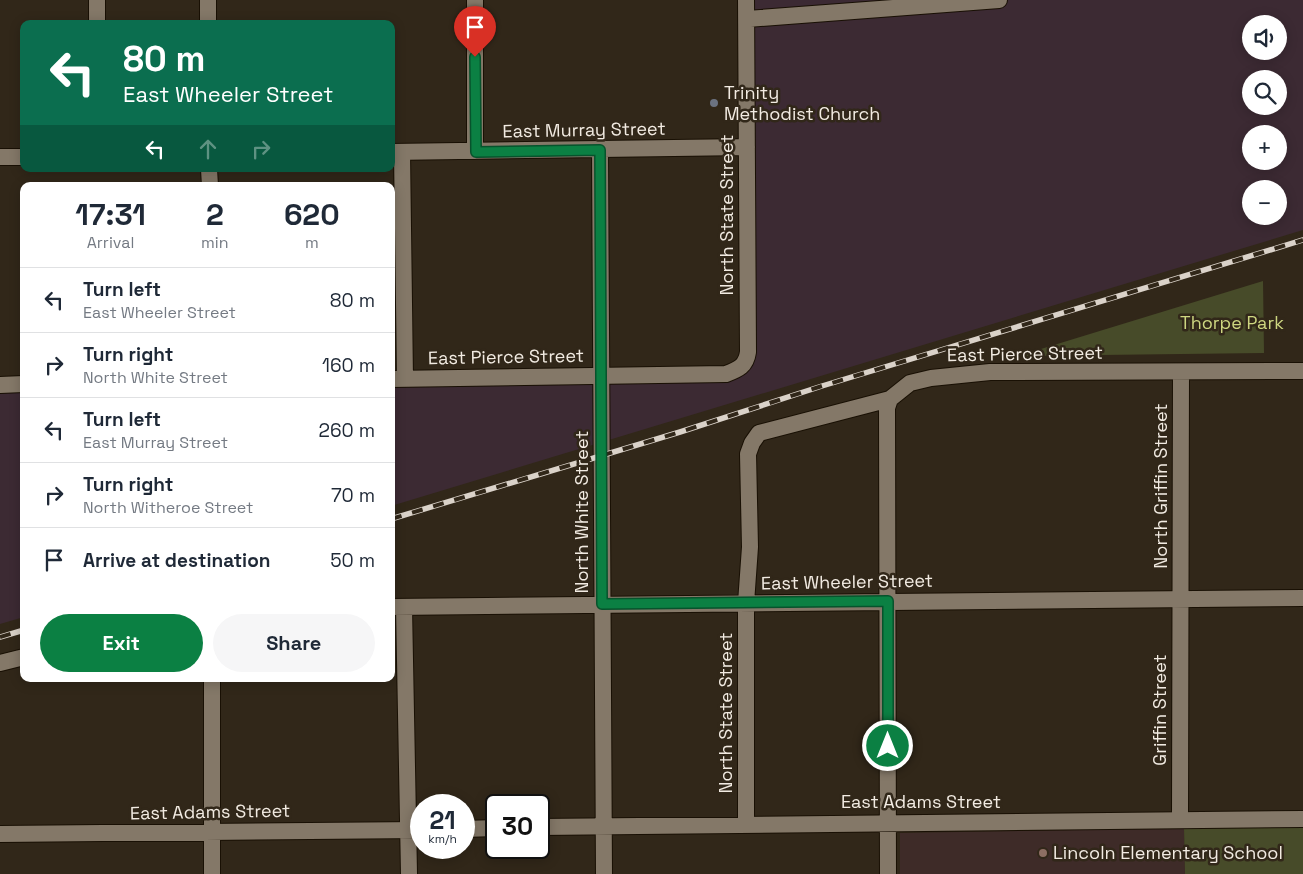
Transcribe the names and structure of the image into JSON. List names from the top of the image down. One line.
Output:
{"streets":{"street":["East Murray Street","North State Street","East Pierce Street","North Griffin Street","North White Street","East Wheeler Street","Griffin Street","East Adams Street"]},"crossings":[["East Murray Street","North State Street"],["East Murray Street","North White Street"],["North State Street","East Pierce Street"],["North State Street","East Wheeler Street"],["North State Street","East Adams Street"],["East Pierce Street","North Griffin Street"],["East Pierce Street","North White Street"],["North Griffin Street","East Wheeler Street"],["North Griffin Street","Griffin Street"],["North White Street","East Wheeler Street"],["North White Street","East Adams Street"],["East Wheeler Street","Griffin Street"],["Griffin Street","East Adams Street"]],"parks":["Thorpe Park"],"places":["Trinity Methodist Church","Lincoln Elementary School"],"page":{"map_buttons":["+","−"],"turn":["80 m","East Wheeler Street"],"eta":["17:31","Arrival","2","min","620","m"],"list":[{"name":"Turn left","note":"East Wheeler Street","value":"80 m"},{"name":"Turn right","note":"North White Street","value":"160 m"},{"name":"Turn left","note":"East Murray Street","value":"260 m"},{"name":"Turn right","note":"North Witheroe Street","value":"70 m"},{"name":"Arrive at destination","value":"50 m"}],"buttons":["Exit","Share"],"speed":"21 km/h","limit":"30"}}
